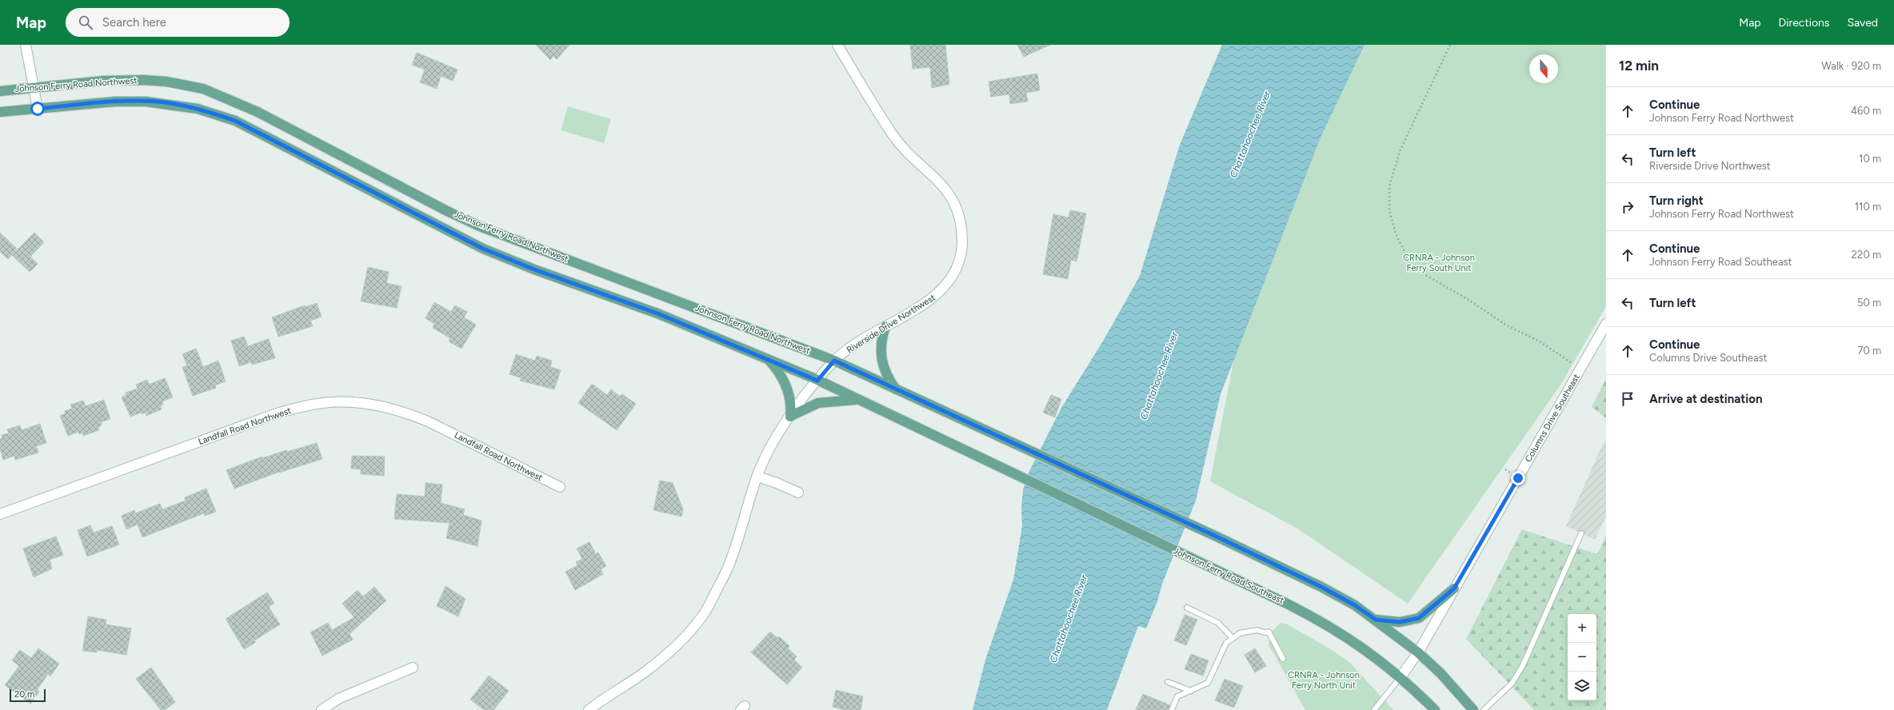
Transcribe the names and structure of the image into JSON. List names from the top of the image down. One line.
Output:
{"streets":{"main road":["Johnson Ferry Road Northwest","Johnson Ferry Road Southeast"],"street":["Riverside Drive Northwest","Columns Drive Southeast","Landfall Road Northwest"]},"crossings":[["Johnson Ferry Road Northwest","Riverside Drive Northwest"],["Johnson Ferry Road Northwest","Johnson Ferry Road Southeast"],["Columns Drive Southeast","Johnson Ferry Road Southeast"]],"water":["Chattahoochee River"],"parks":["CRNRA - Johnson Ferry South Unit","CRNRA - Johnson Ferry North Unit"],"scale_bar":"20 m","north":"bottom","page":{"header":"Map","search":"Search here","nav":["Map","Directions","Saved"],"heading":["12 min","Walk · 920 m"],"list":[["Continue","Johnson Ferry Road Northwest","460 m"],["Turn left","Riverside Drive Northwest","10 m"],["Turn right","Johnson Ferry Road Northwest","110 m"],["Continue","Johnson Ferry Road Southeast","220 m"],["Turn left","50 m"],["Continue","Columns Drive Southeast","70 m"],"Arrive at destination"],"map_buttons":["+","−"],"scale":"20 m"}}
